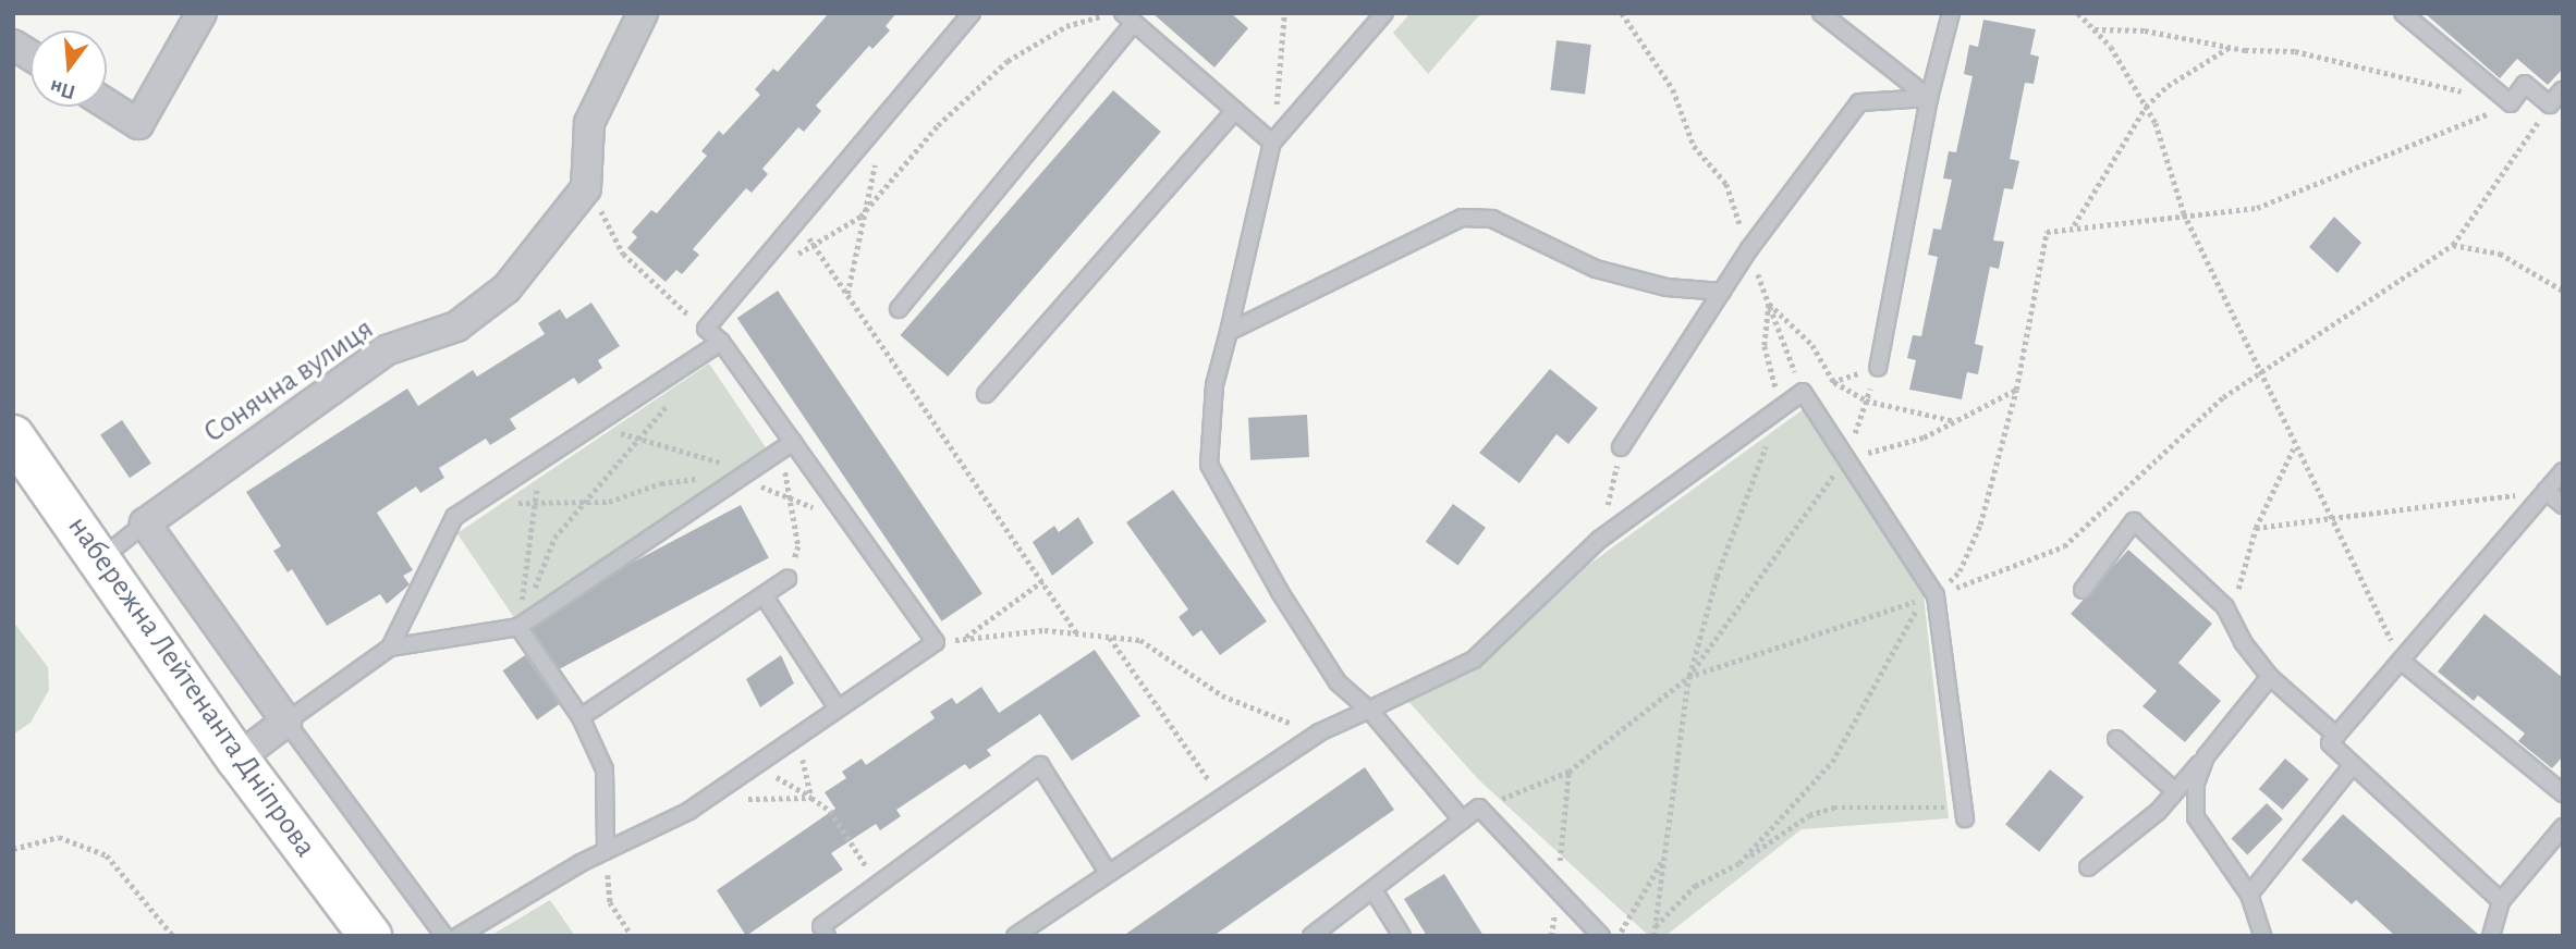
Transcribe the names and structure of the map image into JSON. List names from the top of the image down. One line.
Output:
{"streets":{"main road":["набережна Лейтенанта Дніпрова"],"street":["Сонячна вулиця"]},"north":"bottom"}
